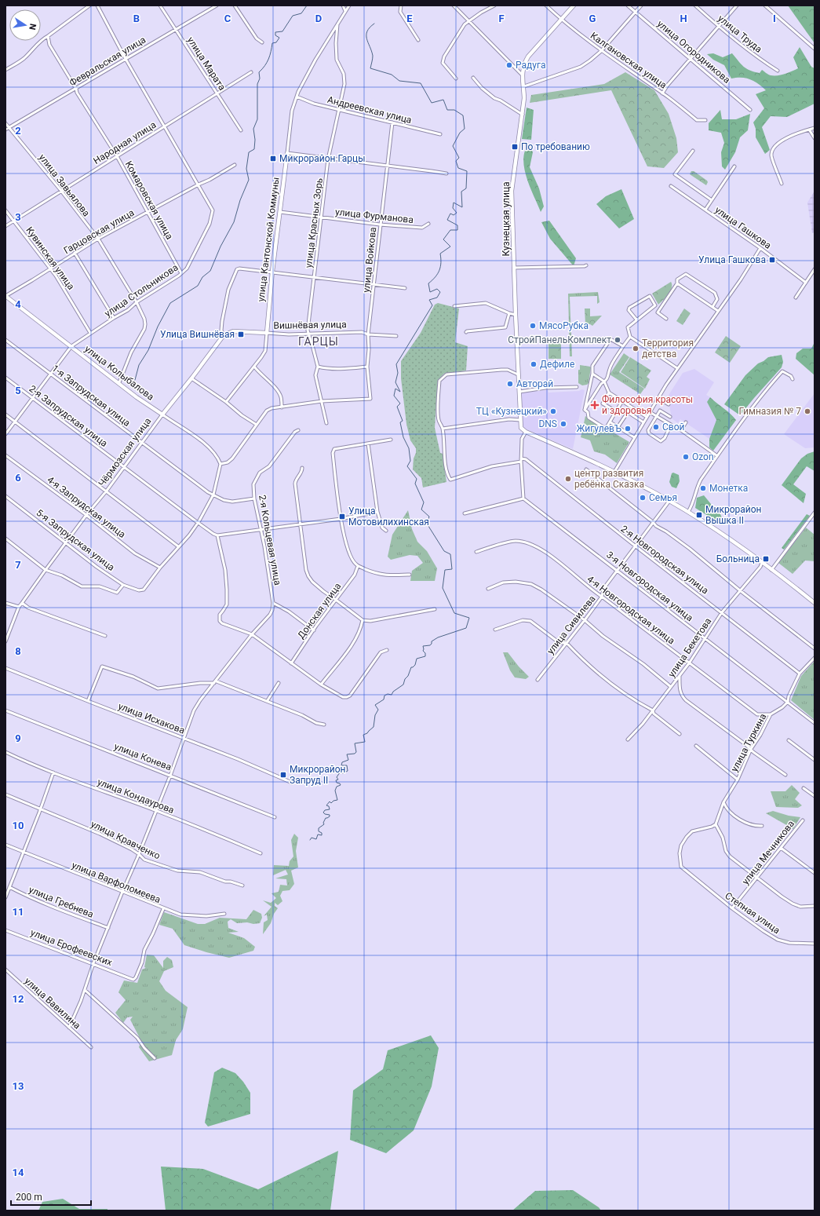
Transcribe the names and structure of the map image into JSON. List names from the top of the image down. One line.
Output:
{"streets":{"main road":["Кузнецкая улица","улица Кантонской Коммуны","Вишнёвая улица","улица Колыбалова","Чёрмозская улица"],"street":["улица Труда","улица Огородникова","Калгановская улица","Февральская улица","улица Марата","Андреевская улица","Народная улица","улица Завьялова","Комаровская улица","улица Фурманова","улица Красных Зорь","улица Гашкова","Гарцовская улица","Кувинская улица","улица Войкова","улица Стольникова","1-я Запрудская улица","2-я Запрудская улица","4-я Запрудская улица","5-я Запрудская улица","2-я Кольцевая улица","2-я Новгородская улица","3-я Новгородская улица","4-я Новгородская улица","Донская улица","улица Сивилева","улица Бекетова","улица Исхакова","улица Туркина","улица Конева","улица Кондаурова","улица Кравченко","улица Мечникова","улица Варфоломеева","улица Гребнева","Степная улица","улица Ерофеевских","улица Вавилина"]},"crossings":[["Калгановская улица","Кузнецкая улица"],["Февральская улица","улица Марата"],["Февральская улица","улица Завьялова"],["Февральская улица","Комаровская улица"],["Февральская улица","улица Стольникова"],["улица Марата","Народная улица"],["Андреевская улица","улица Красных Зорь"],["Андреевская улица","улица Кантонской Коммуны"],["Андреевская улица","улица Войкова"],["Народная улица","улица Завьялова"],["Народная улица","Комаровская улица"],["Народная улица","Кувинская улица"],["Народная улица","улица Стольникова"],["улица Завьялова","Гарцовская улица"],["улица Завьялова","улица Стольникова"],["улица Завьялова","улица Колыбалова"],["Комаровская улица","Гарцовская улица"],["Комаровская улица","улица Стольникова"],["улица Фурманова","улица Красных Зорь"],["улица Фурманова","улица Кантонской Коммуны"],["улица Фурманова","улица Войкова"],["улица Красных Зорь","улица Кантонской Коммуны"],["улица Красных Зорь","улица Войкова"],["улица Красных Зорь","Вишнёвая улица"],["Гарцовская улица","Кувинская улица"],["Гарцовская улица","улица Стольникова"],["Гарцовская улица","улица Колыбалова"],["улица Кантонской Коммуны","Вишнёвая улица"],["Кувинская улица","улица Стольникова"],["улица Войкова","Вишнёвая улица"],["улица Стольникова","улица Колыбалова"],["улица Стольникова","1-я Запрудская улица"],["улица Стольникова","2-я Запрудская улица"],["Вишнёвая улица","Чёрмозская улица"],["улица Колыбалова","Чёрмозская улица"],["1-я Запрудская улица","Чёрмозская улица"],["1-я Запрудская улица","2-я Кольцевая улица"],["2-я Запрудская улица","Чёрмозская улица"],["Чёрмозская улица","4-я Запрудская улица"],["Чёрмозская улица","5-я Запрудская улица"],["4-я Запрудская улица","5-я Запрудская улица"],["2-я Новгородская улица","улица Сивилева"],["2-я Новгородская улица","улица Бекетова"],["3-я Новгородская улица","улица Сивилева"],["3-я Новгородская улица","улица Бекетова"],["3-я Новгородская улица","улица Туркина"],["4-я Новгородская улица","улица Сивилева"],["4-я Новгородская улица","улица Бекетова"],["4-я Новгородская улица","улица Туркина"],["улица Туркина","Степная улица"],["улица Мечникова","Степная улица"],["улица Варфоломеева","улица Ерофеевских"]],"districts":["ГАРЦЫ"],"places":{"other":["Радуга","МясоРубка","СтройПанельКомплект","Территория детства","Дефиле","Авторай","ТЦ «Кузнецкий»","Гимназия № 7","DNS","Свой","ЖигулевЪ","Ozon","центр развития ребёнка Сказка","Монетка","Семья"],"transit":["По требованию","Микрорайон Гарцы","Улица Гашкова","Улица Вишнёвая","Микрорайон Вышка II","Улица Мотовилихинская","Больница","Микрорайон Запруд II"],"health":["Философия красоты и здоровья"]},"scale_bar":"200 m","north":"right","grid":{"columns":["B","C","D","E","F","G","H","I"],"rows":["2","3","4","5","6","7","8","9","10","11","12","13","14"]}}
